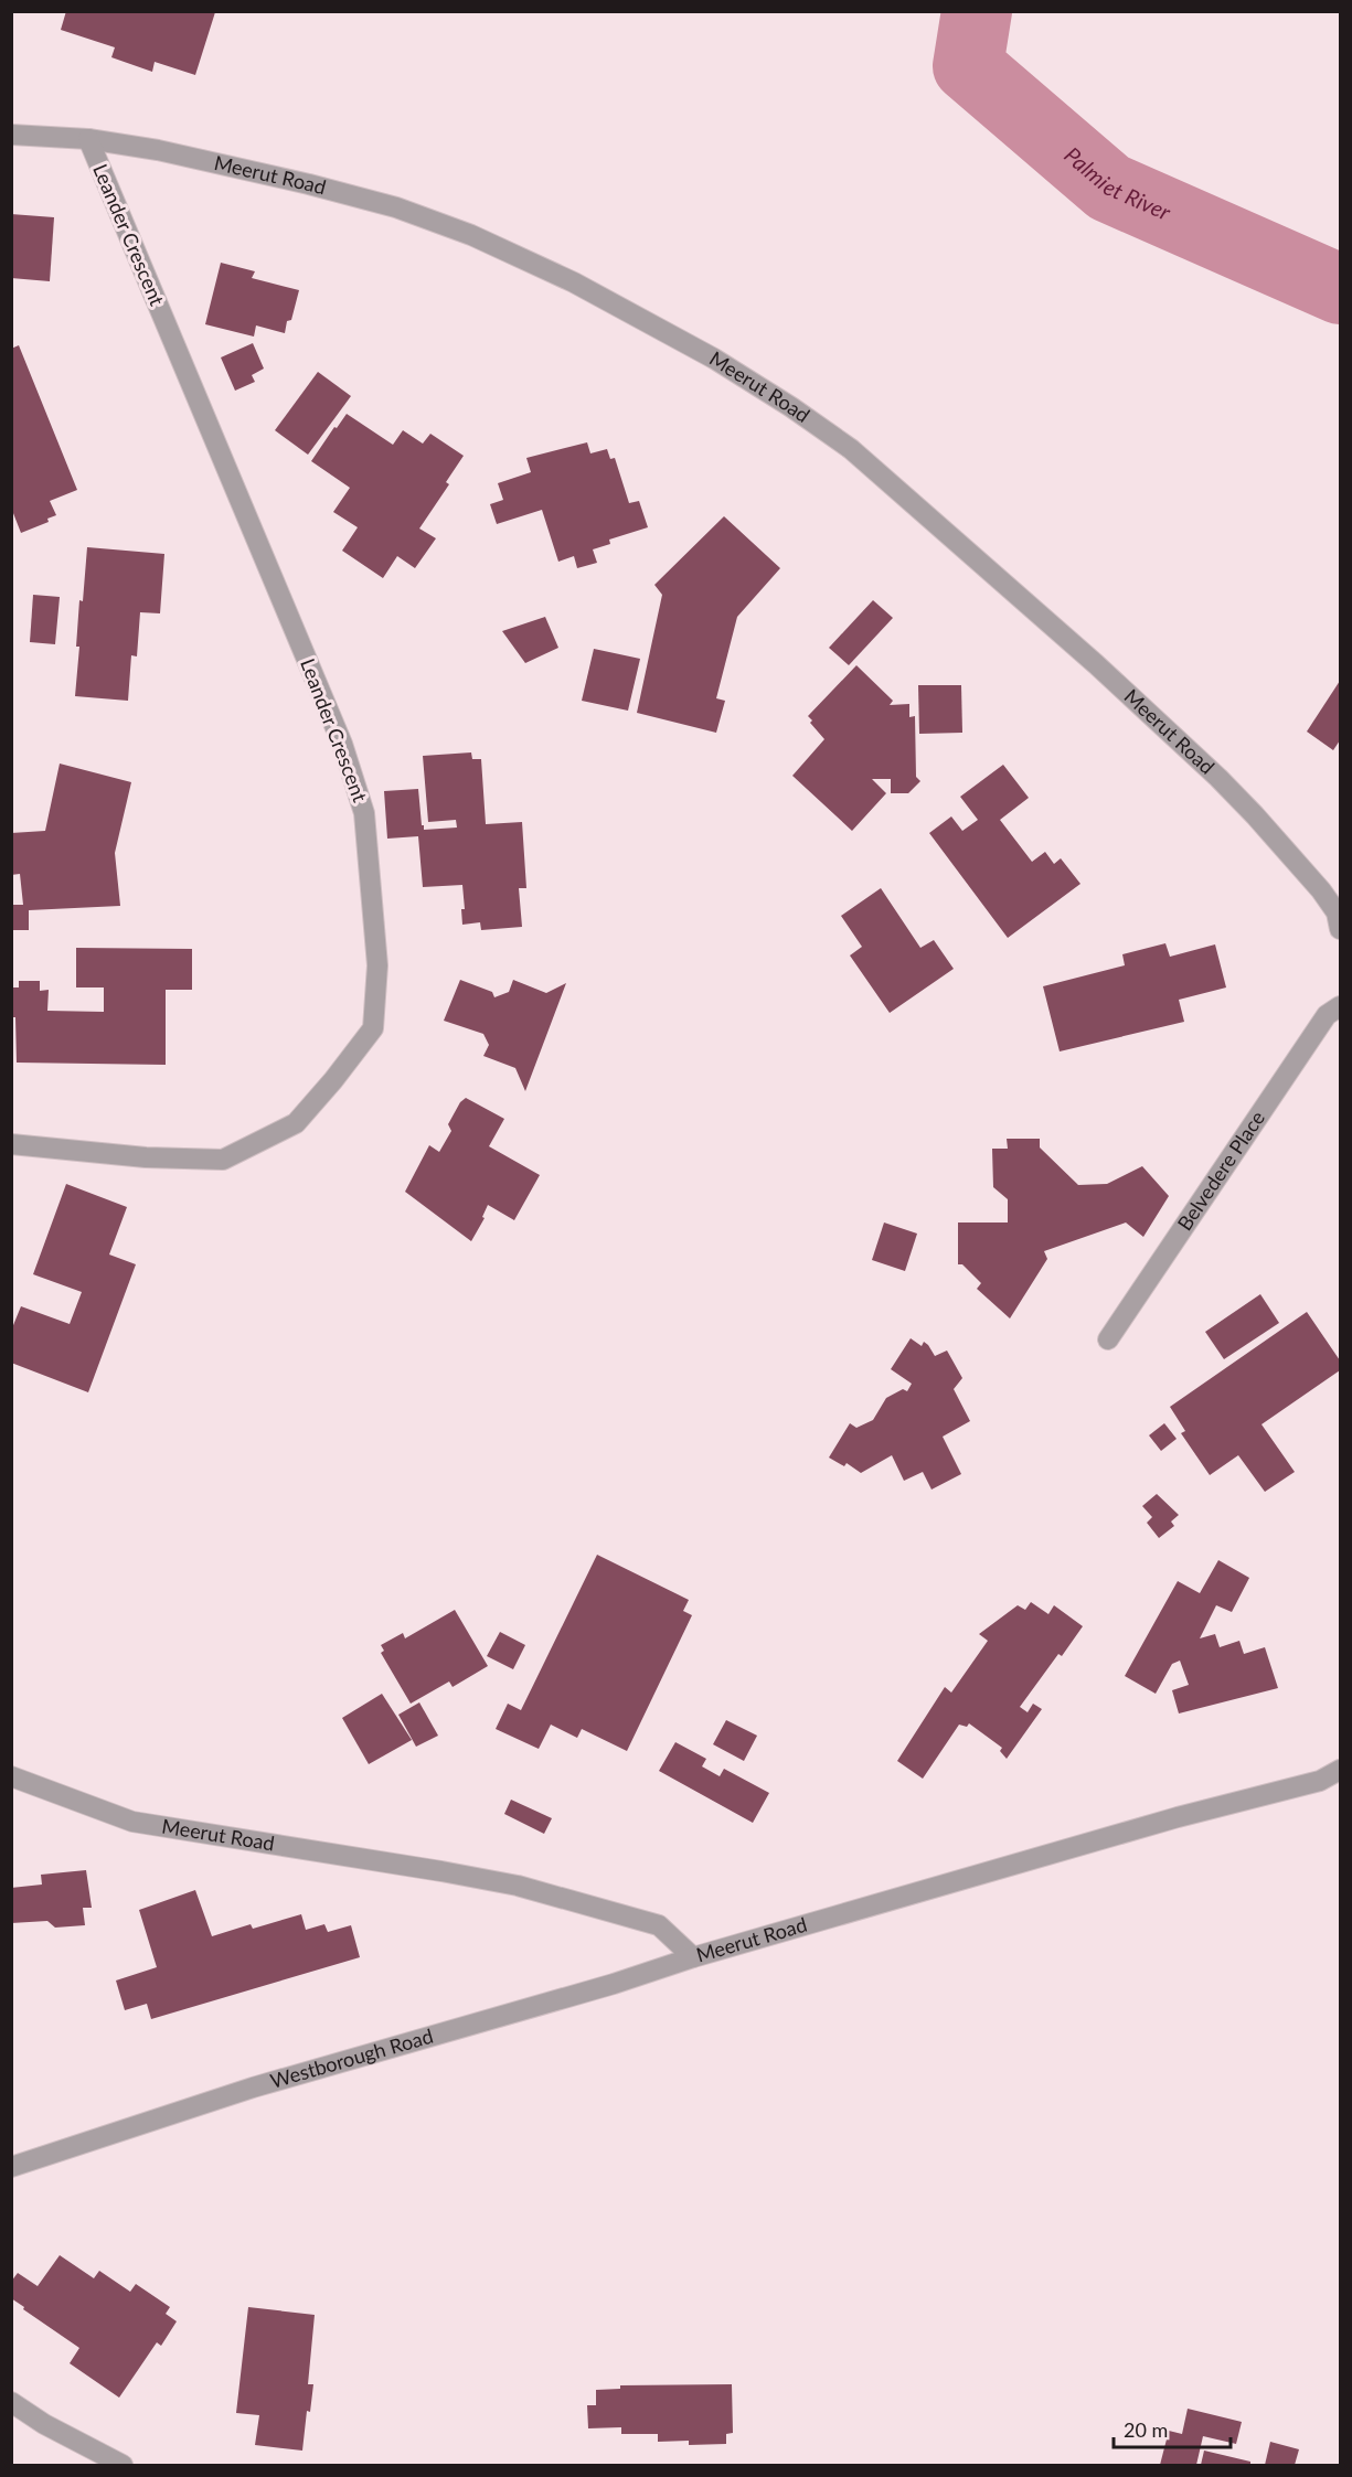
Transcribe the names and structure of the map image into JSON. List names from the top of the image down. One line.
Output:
{"streets":{"street":["Meerut Road","Leander Crescent","Belvedere Place","Westborough Road"]},"crossings":[["Meerut Road","Leander Crescent"],["Meerut Road","Westborough Road"]],"water":["Palmiet River"],"scale_bar":"20 m"}
